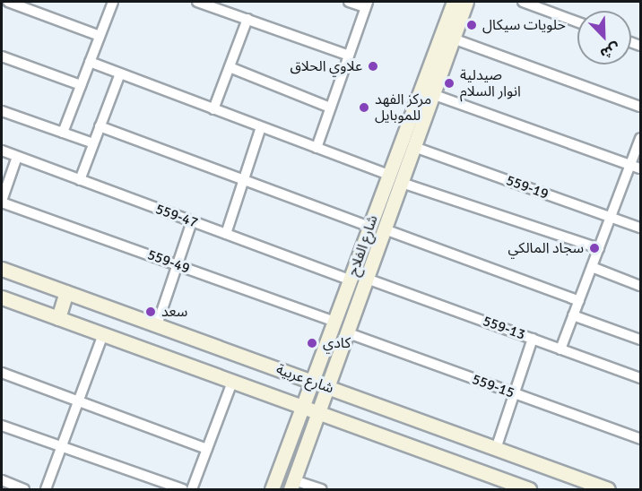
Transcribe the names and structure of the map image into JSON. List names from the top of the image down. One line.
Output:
{"streets":{"main road":["شارع الفلاح","شارع عربية"],"street":["559-19","559-47","559-49","559-13","559-15"]},"crossings":[["559-19","شارع الفلاح"],["559-47","شارع الفلاح"],["شارع الفلاح","559-49"],["شارع الفلاح","559-13"],["شارع الفلاح","شارع عربية"],["شارع الفلاح","559-15"]],"places":["حلويات سيكال","علاوي الحلاق","صيدلية انوار السلام","مركز الفهد للموبايل","سجاد المالكي","سعد","كادي"],"north":"bottom right"}
